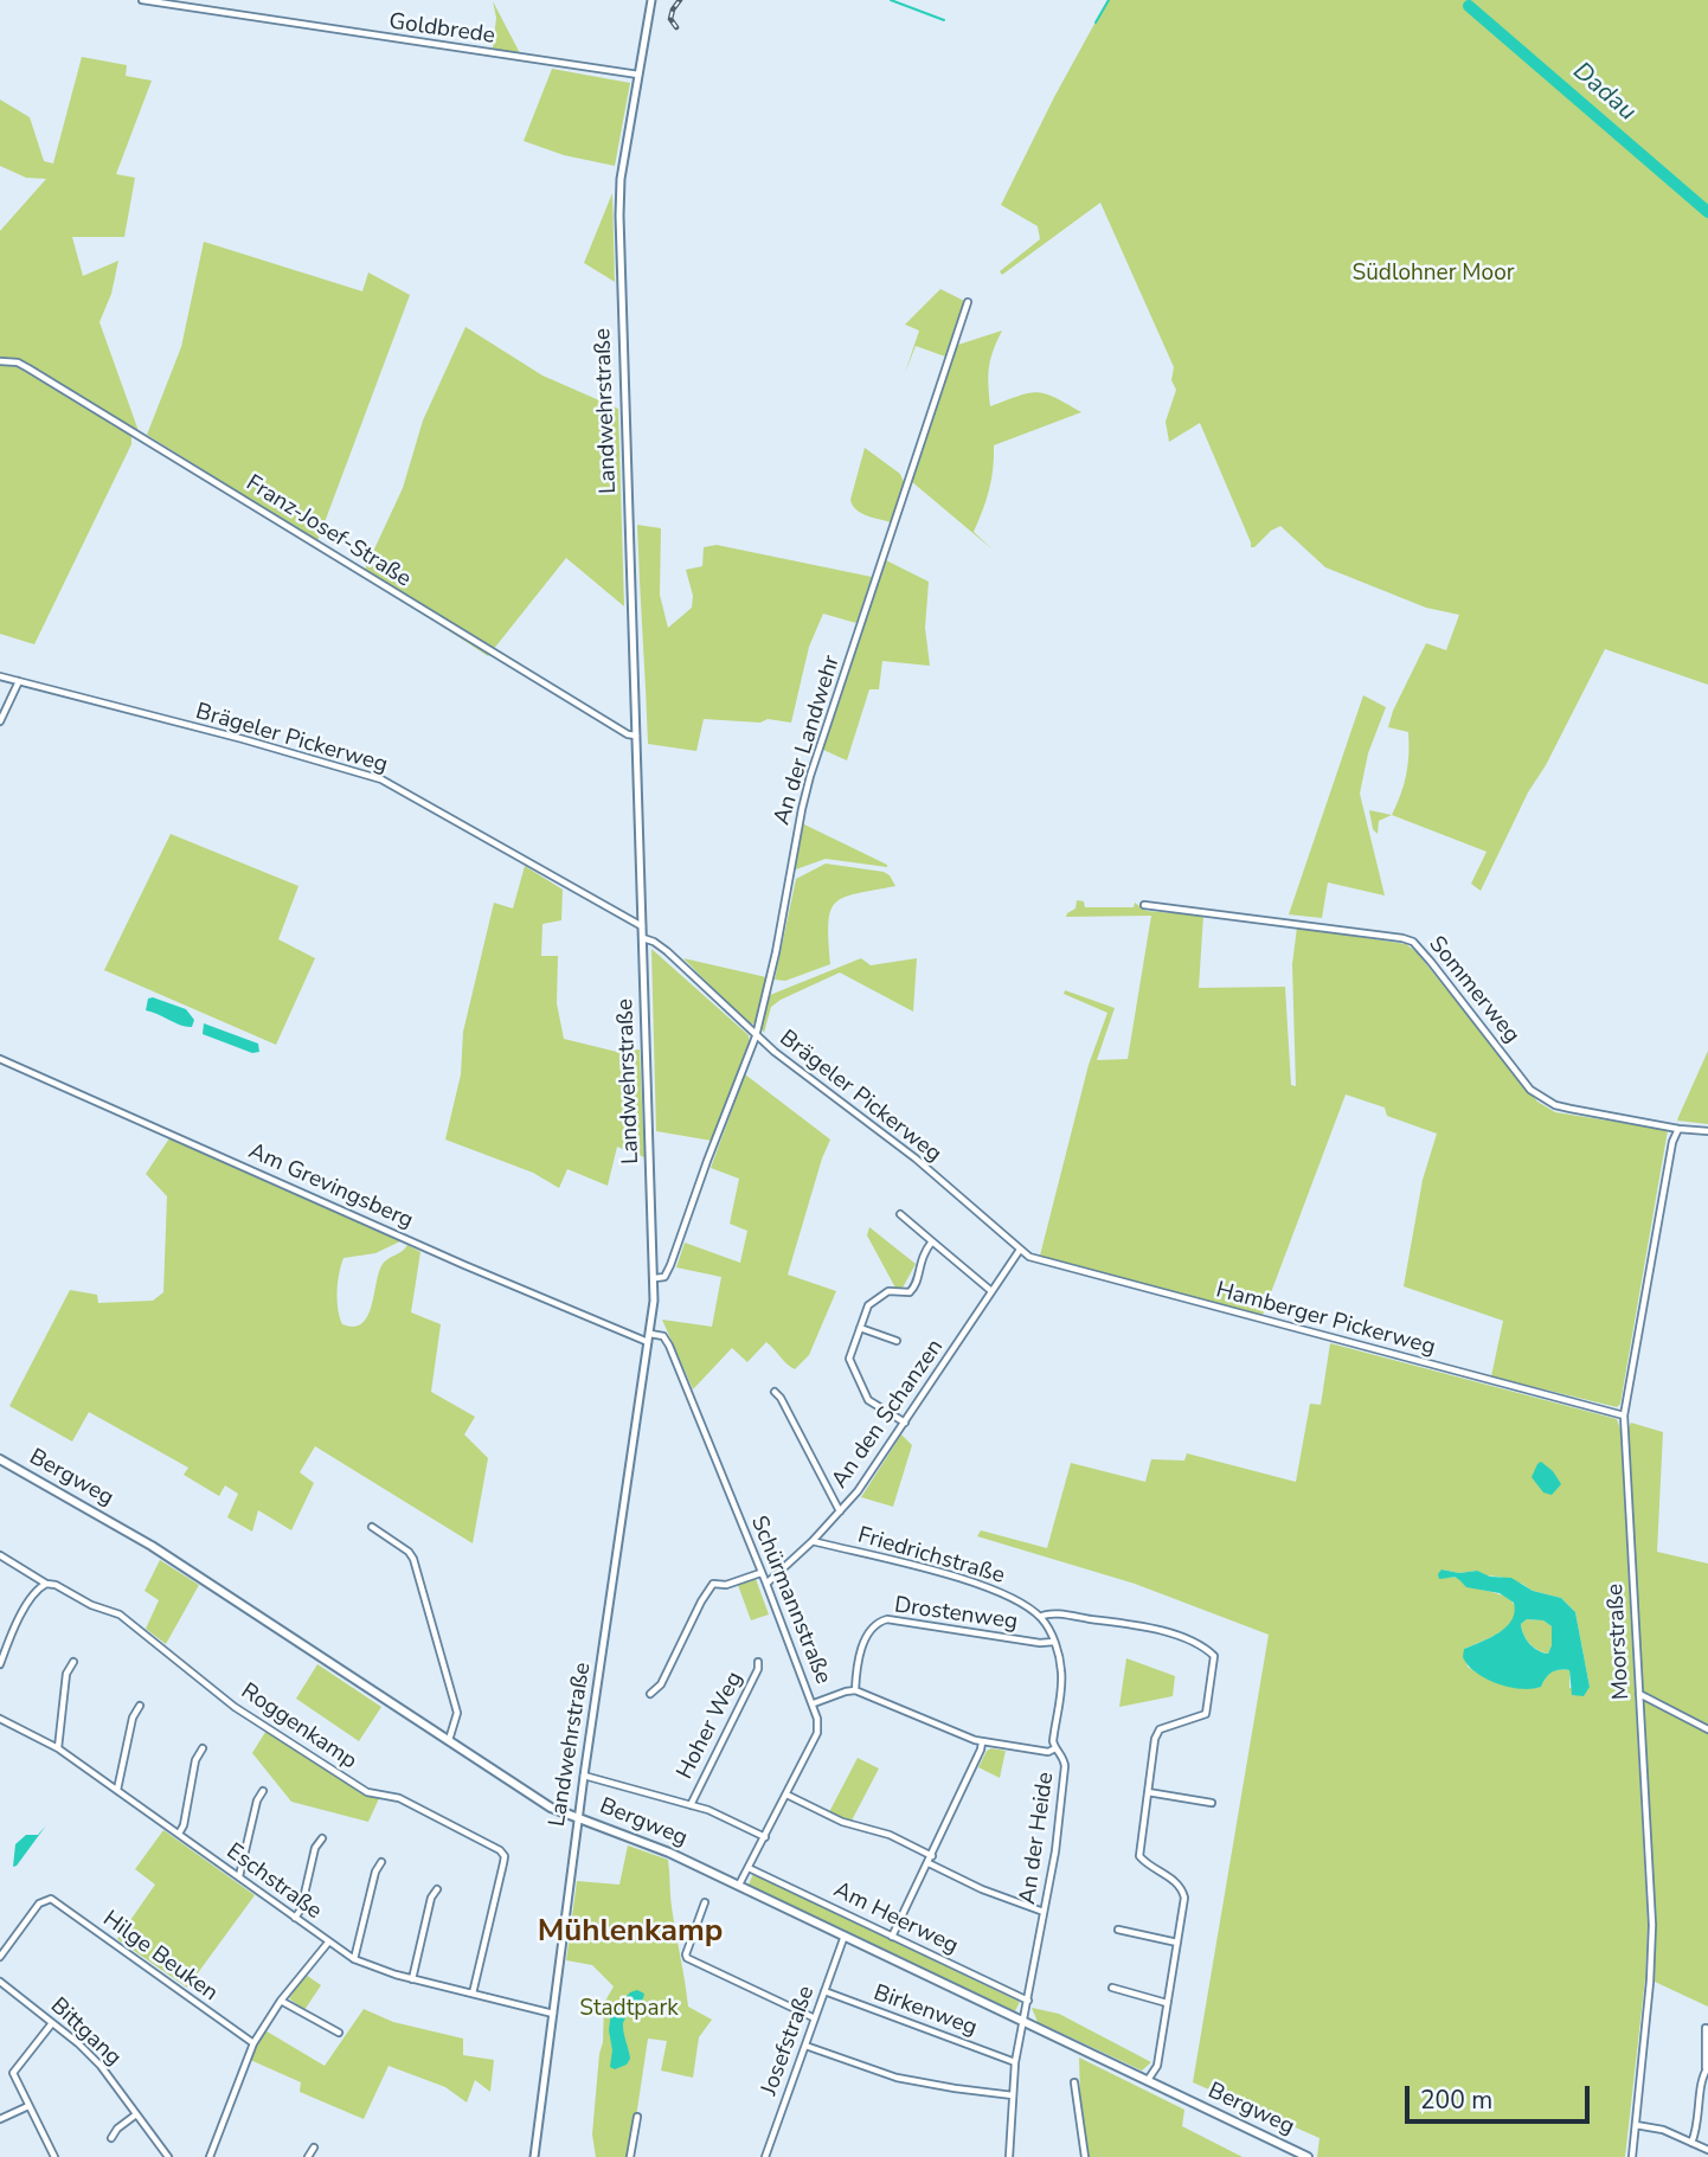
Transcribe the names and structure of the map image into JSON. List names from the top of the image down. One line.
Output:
{"streets":{"main road":["Bergweg"],"street":["Goldbrede","Landwehrstraße","Franz-Josef-Straße","Brägeler Pickerweg","An der Landwehr","Sommerweg","Am Grevingsberg","Hamberger Pickerweg","An den Schanzen","Friedrichstraße","Schürmannstraße","Drostenweg","Moorstraße","Hoher Weg","Roggenkamp","An der Heide","Eschstraße","Am Heerweg","Hilge Beuken","Birkenweg","Bittgang","Josefstraße"]},"crossings":[["Goldbrede","Landwehrstraße"],["Landwehrstraße","Franz-Josef-Straße"],["Landwehrstraße","Brägeler Pickerweg"],["Landwehrstraße","An der Landwehr"],["Landwehrstraße","Am Grevingsberg"],["Landwehrstraße","Bergweg"],["Landwehrstraße","Schürmannstraße"],["Landwehrstraße","Eschstraße"],["Brägeler Pickerweg","An der Landwehr"],["Brägeler Pickerweg","Hamberger Pickerweg"],["Brägeler Pickerweg","An den Schanzen"],["Sommerweg","Moorstraße"],["Hamberger Pickerweg","An den Schanzen"],["Hamberger Pickerweg","Moorstraße"],["An den Schanzen","Friedrichstraße"],["An den Schanzen","Schürmannstraße"],["Bergweg","Schürmannstraße"],["Bergweg","An der Heide"],["Bergweg","Josefstraße"],["Friedrichstraße","An der Heide"],["Schürmannstraße","Am Heerweg"],["Drostenweg","An der Heide"],["Roggenkamp","Eschstraße"],["An der Heide","Am Heerweg"],["An der Heide","Birkenweg"],["Birkenweg","Josefstraße"]],"districts":["Mühlenkamp"],"water":["Dadau"],"parks":["Südlohner Moor","Stadtpark"],"scale_bar":"200 m"}
